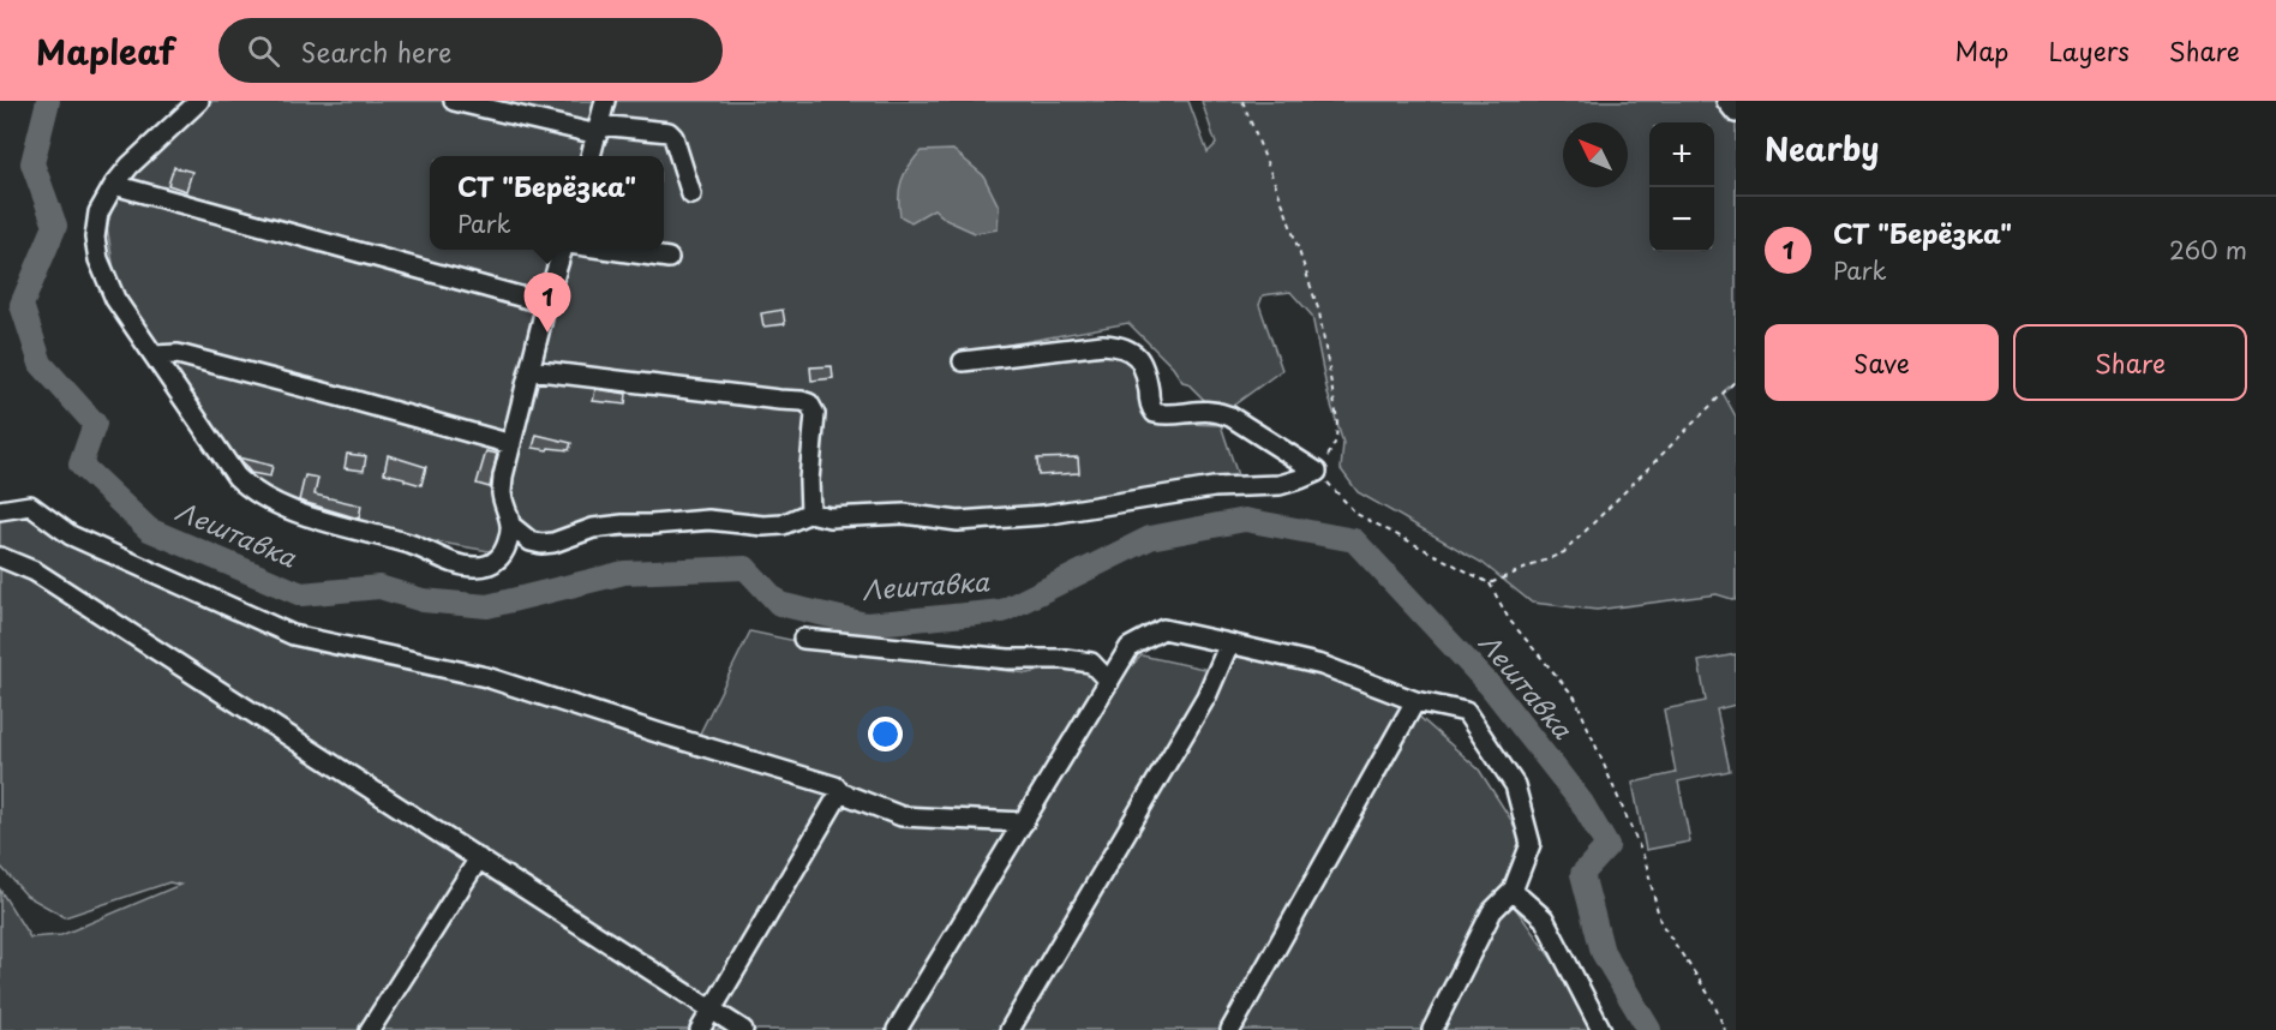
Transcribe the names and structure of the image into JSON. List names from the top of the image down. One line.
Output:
{"water":["Лештавка"],"north":"top left","page":{"header":"Mapleaf","search":"Search here","nav":["Map","Layers","Share"],"heading":"Nearby","map_buttons":["+","−"],"popup":["СТ \"Берёзка\"","Park"],"list":[{"mark":"1","name":"СТ \"Берёзка\"","note":"Park","value":"260 m"}],"pins":"1","buttons":["Save","Share"]}}
